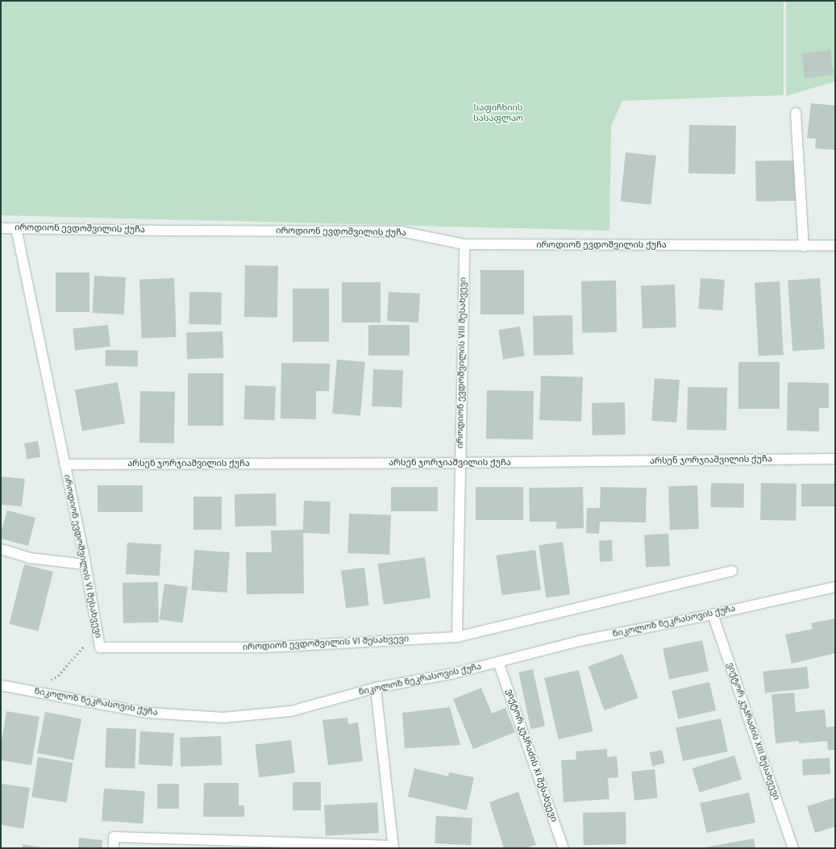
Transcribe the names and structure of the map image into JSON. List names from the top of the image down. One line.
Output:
{"streets":{"street":["იროდიონ ევდოშვილის ქუჩა","იროდიონ ევდოშვილის VIII შესახვევი","არსენ ჯორჯიაშვილის ქუჩა","იროდიონ ევდოშვილის VI შესახვევი","ნიკოლოზ ნეკრასოვის ქუჩა","ვიქტორ კუპრაძის XIII შესახვევი","ვიქტორ კუპრაძის XI შესახვევი"]},"crossings":[["იროდიონ ევდოშვილის ქუჩა","იროდიონ ევდოშვილის VIII შესახვევი"],["იროდიონ ევდოშვილის ქუჩა","იროდიონ ევდოშვილის VI შესახვევი"],["იროდიონ ევდოშვილის VIII შესახვევი","არსენ ჯორჯიაშვილის ქუჩა"],["იროდიონ ევდოშვილის VIII შესახვევი","იროდიონ ევდოშვილის VI შესახვევი"],["არსენ ჯორჯიაშვილის ქუჩა","იროდიონ ევდოშვილის VI შესახვევი"],["ნიკოლოზ ნეკრასოვის ქუჩა","ვიქტორ კუპრაძის XIII შესახვევი"],["ნიკოლოზ ნეკრასოვის ქუჩა","ვიქტორ კუპრაძის XI შესახვევი"]],"parks":["საფიჩხიის სასაფლაო"]}
